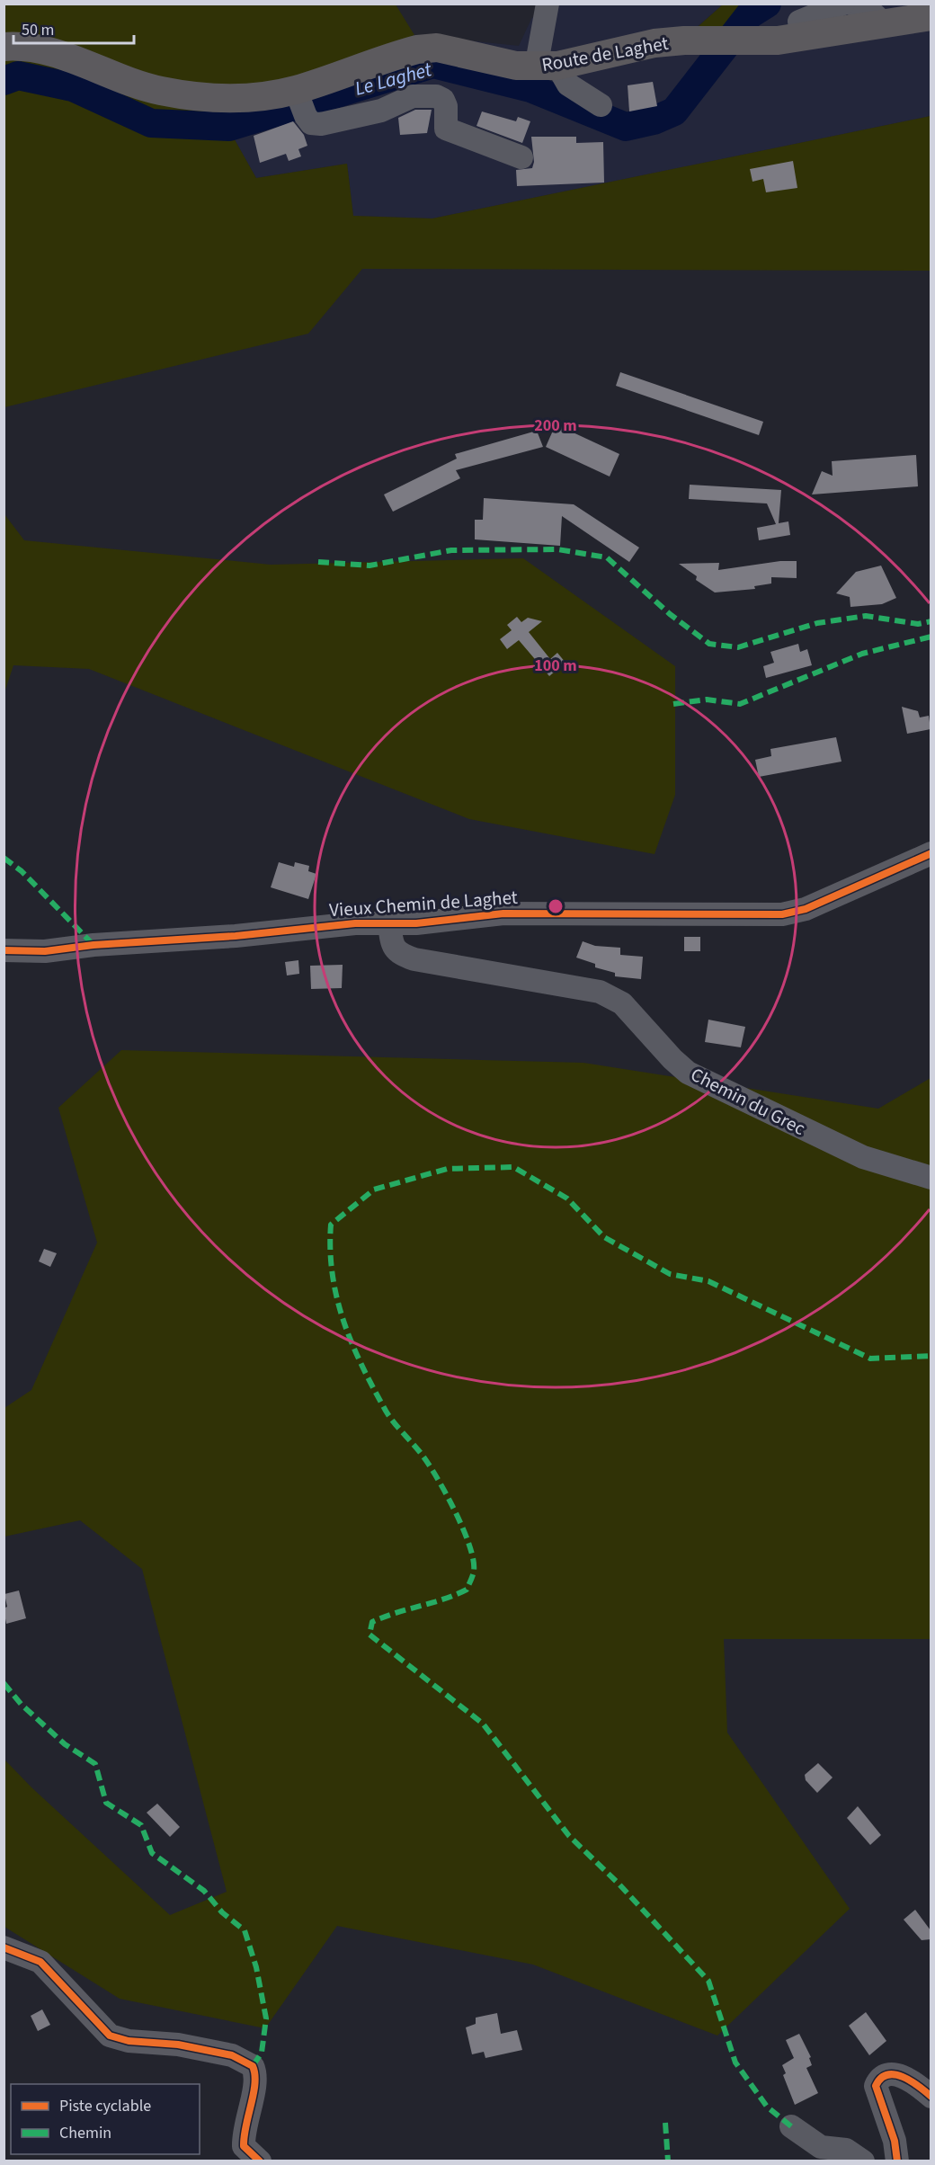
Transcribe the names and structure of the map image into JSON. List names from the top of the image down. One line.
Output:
{"streets":{"main road":["Route de Laghet"],"street":["Vieux Chemin de Laghet","Chemin du Grec"]},"crossings":[["Vieux Chemin de Laghet","Chemin du Grec"]],"water":["Le Laghet"],"legend":["Piste cyclable","Chemin"],"scale_bar":"50 m","rings":["200 m","100 m"]}
